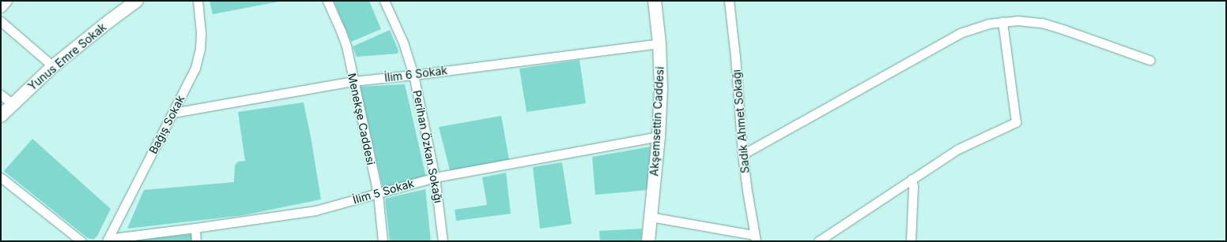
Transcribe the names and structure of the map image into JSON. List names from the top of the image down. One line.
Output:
{"streets":{"street":["Yunus Emre Sokak","İlim 6 Sokak","Menekşe Caddesi","Akşemsettin Caddesi","Sadık Ahmet Sokağı","Bağış Sokak","Perihan Özkan Sokağı","İlim 5 Sokak"]},"crossings":[["İlim 6 Sokak","Menekşe Caddesi"],["İlim 6 Sokak","Akşemsettin Caddesi"],["İlim 6 Sokak","Bağış Sokak"],["İlim 6 Sokak","Perihan Özkan Sokağı"],["Menekşe Caddesi","İlim 5 Sokak"],["Akşemsettin Caddesi","İlim 5 Sokak"],["Bağış Sokak","İlim 5 Sokak"],["Perihan Özkan Sokağı","İlim 5 Sokak"]]}
